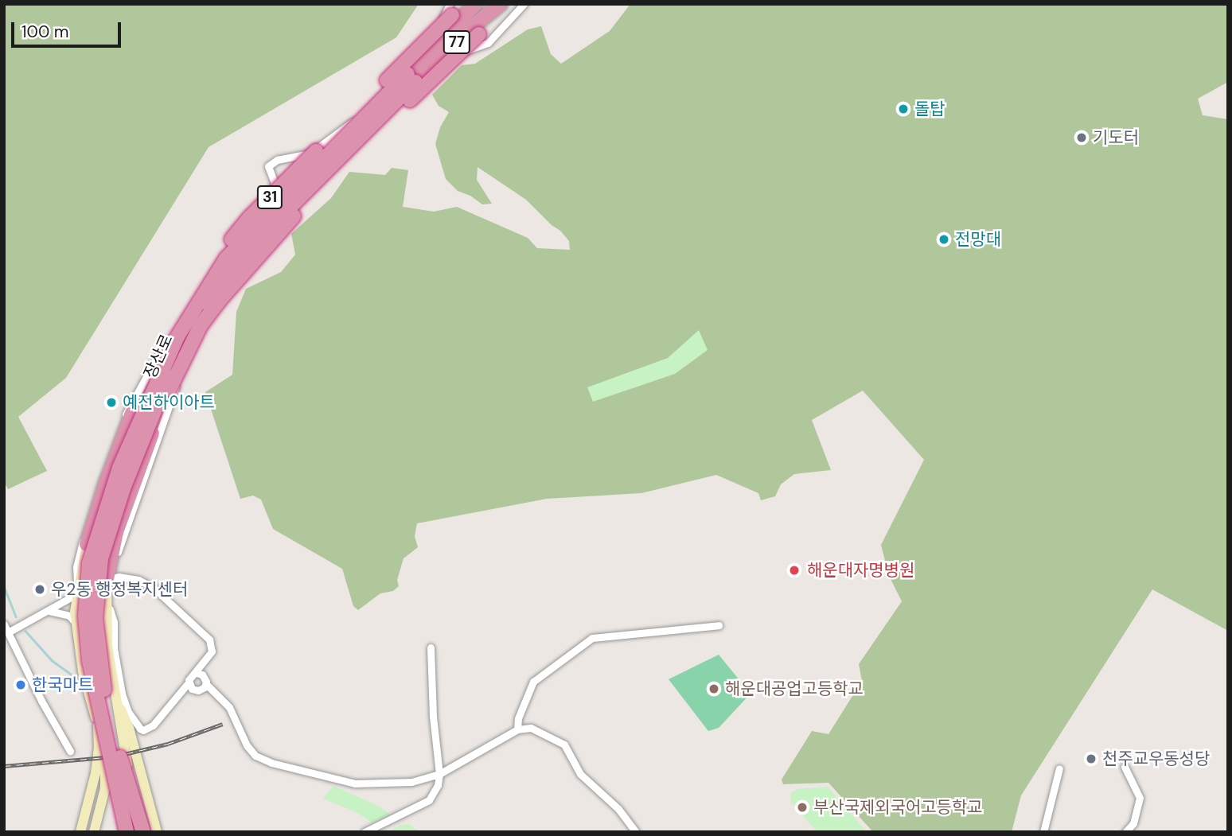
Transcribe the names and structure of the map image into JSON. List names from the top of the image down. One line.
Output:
{"streets":{"highway":["77","31","장산로"]},"places":["돌탑","기도터","전망대","예전하이아트","해운대자명병원","우2동 행정복지센터","한국마트","해운대공업고등학교","천주교우동성당","부산국제외국어고등학교"],"scale_bar":"100 m"}
